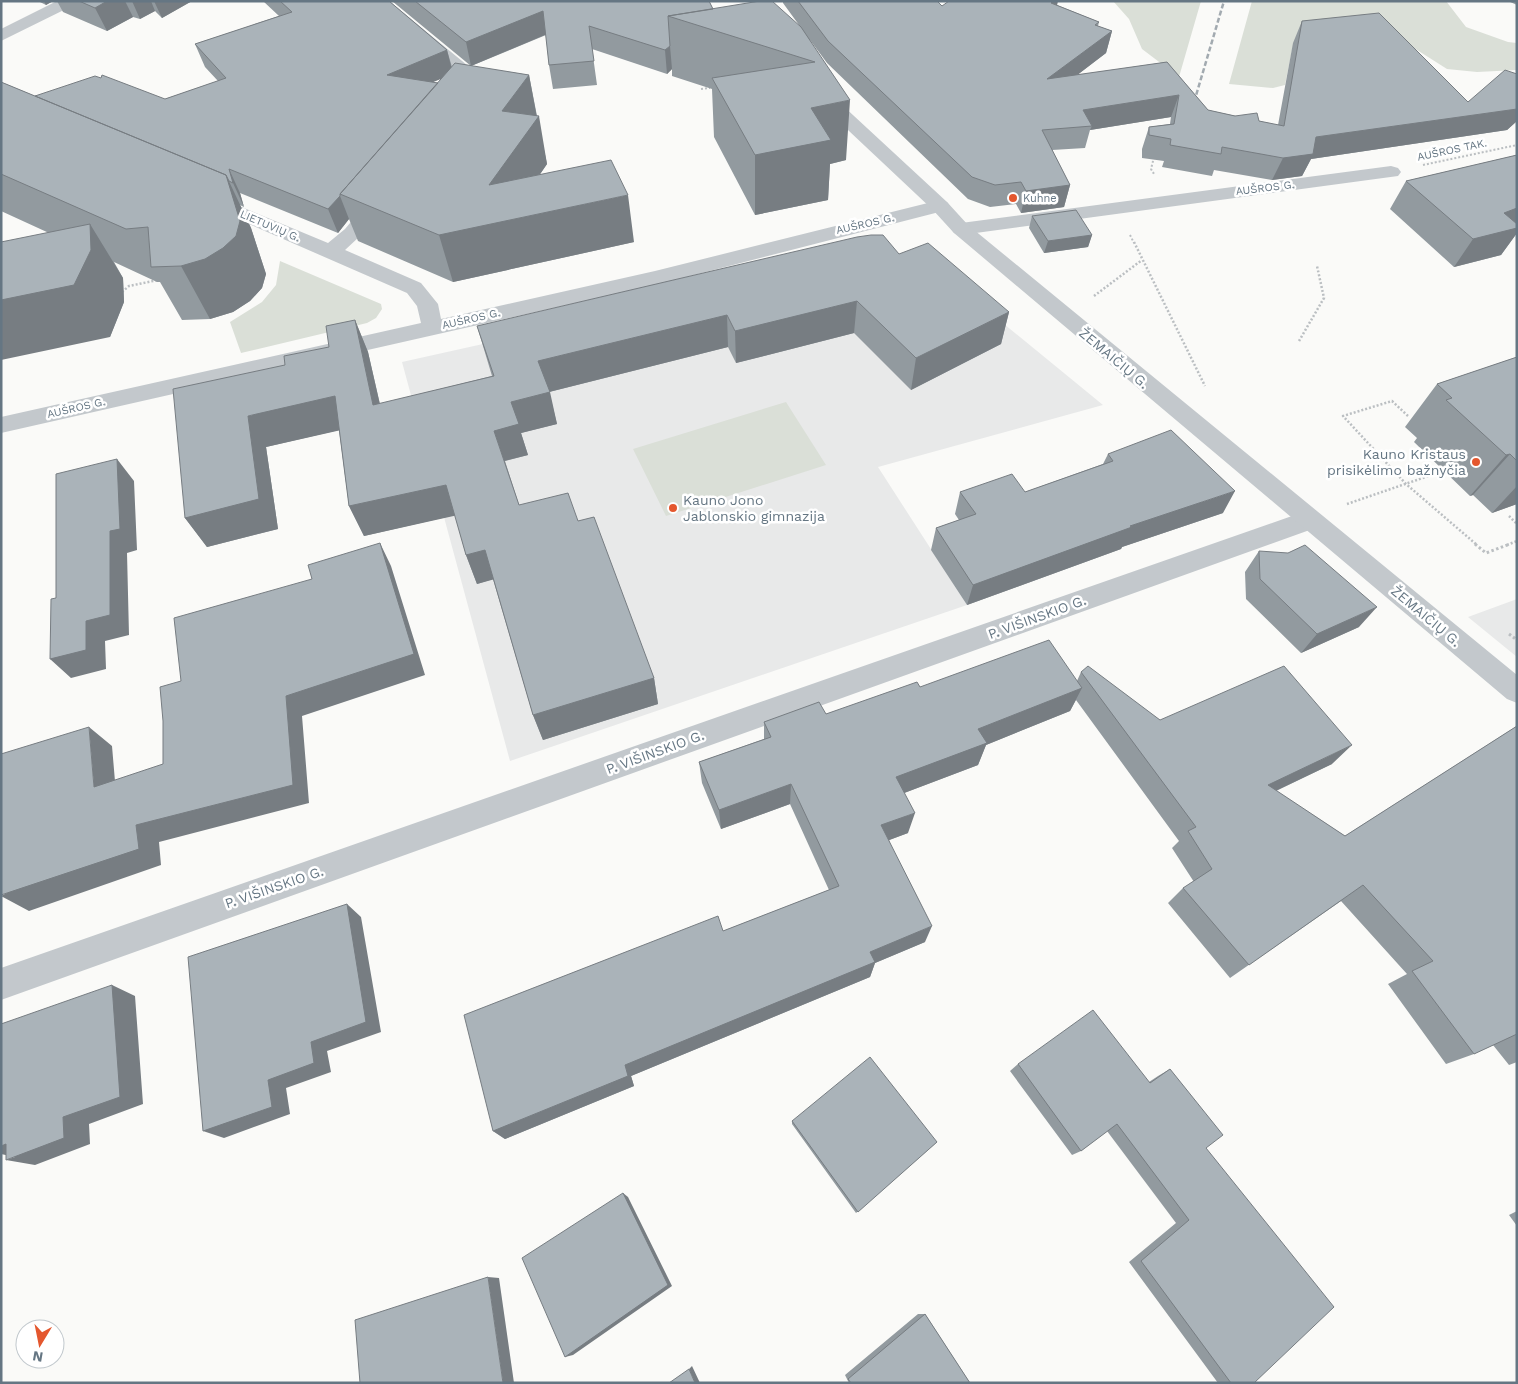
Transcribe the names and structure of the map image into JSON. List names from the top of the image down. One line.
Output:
{"streets":{"street":["AUŠROS G.","LIETUVIŲ G.","ŽEMAIČIŲ G.","P. VIŠINSKIO G."],"path":["AUŠROS TAK."]},"crossings":[["AUŠROS TAK.","AUŠROS G."],["AUŠROS G.","LIETUVIŲ G."],["AUŠROS G.","ŽEMAIČIŲ G."],["ŽEMAIČIŲ G.","P. VIŠINSKIO G."]],"places":["Kuhne","Kauno Kristaus prisikėlimo bažnyčia","Kauno Jono Jablonskio gimnazija"],"north":"bottom"}
